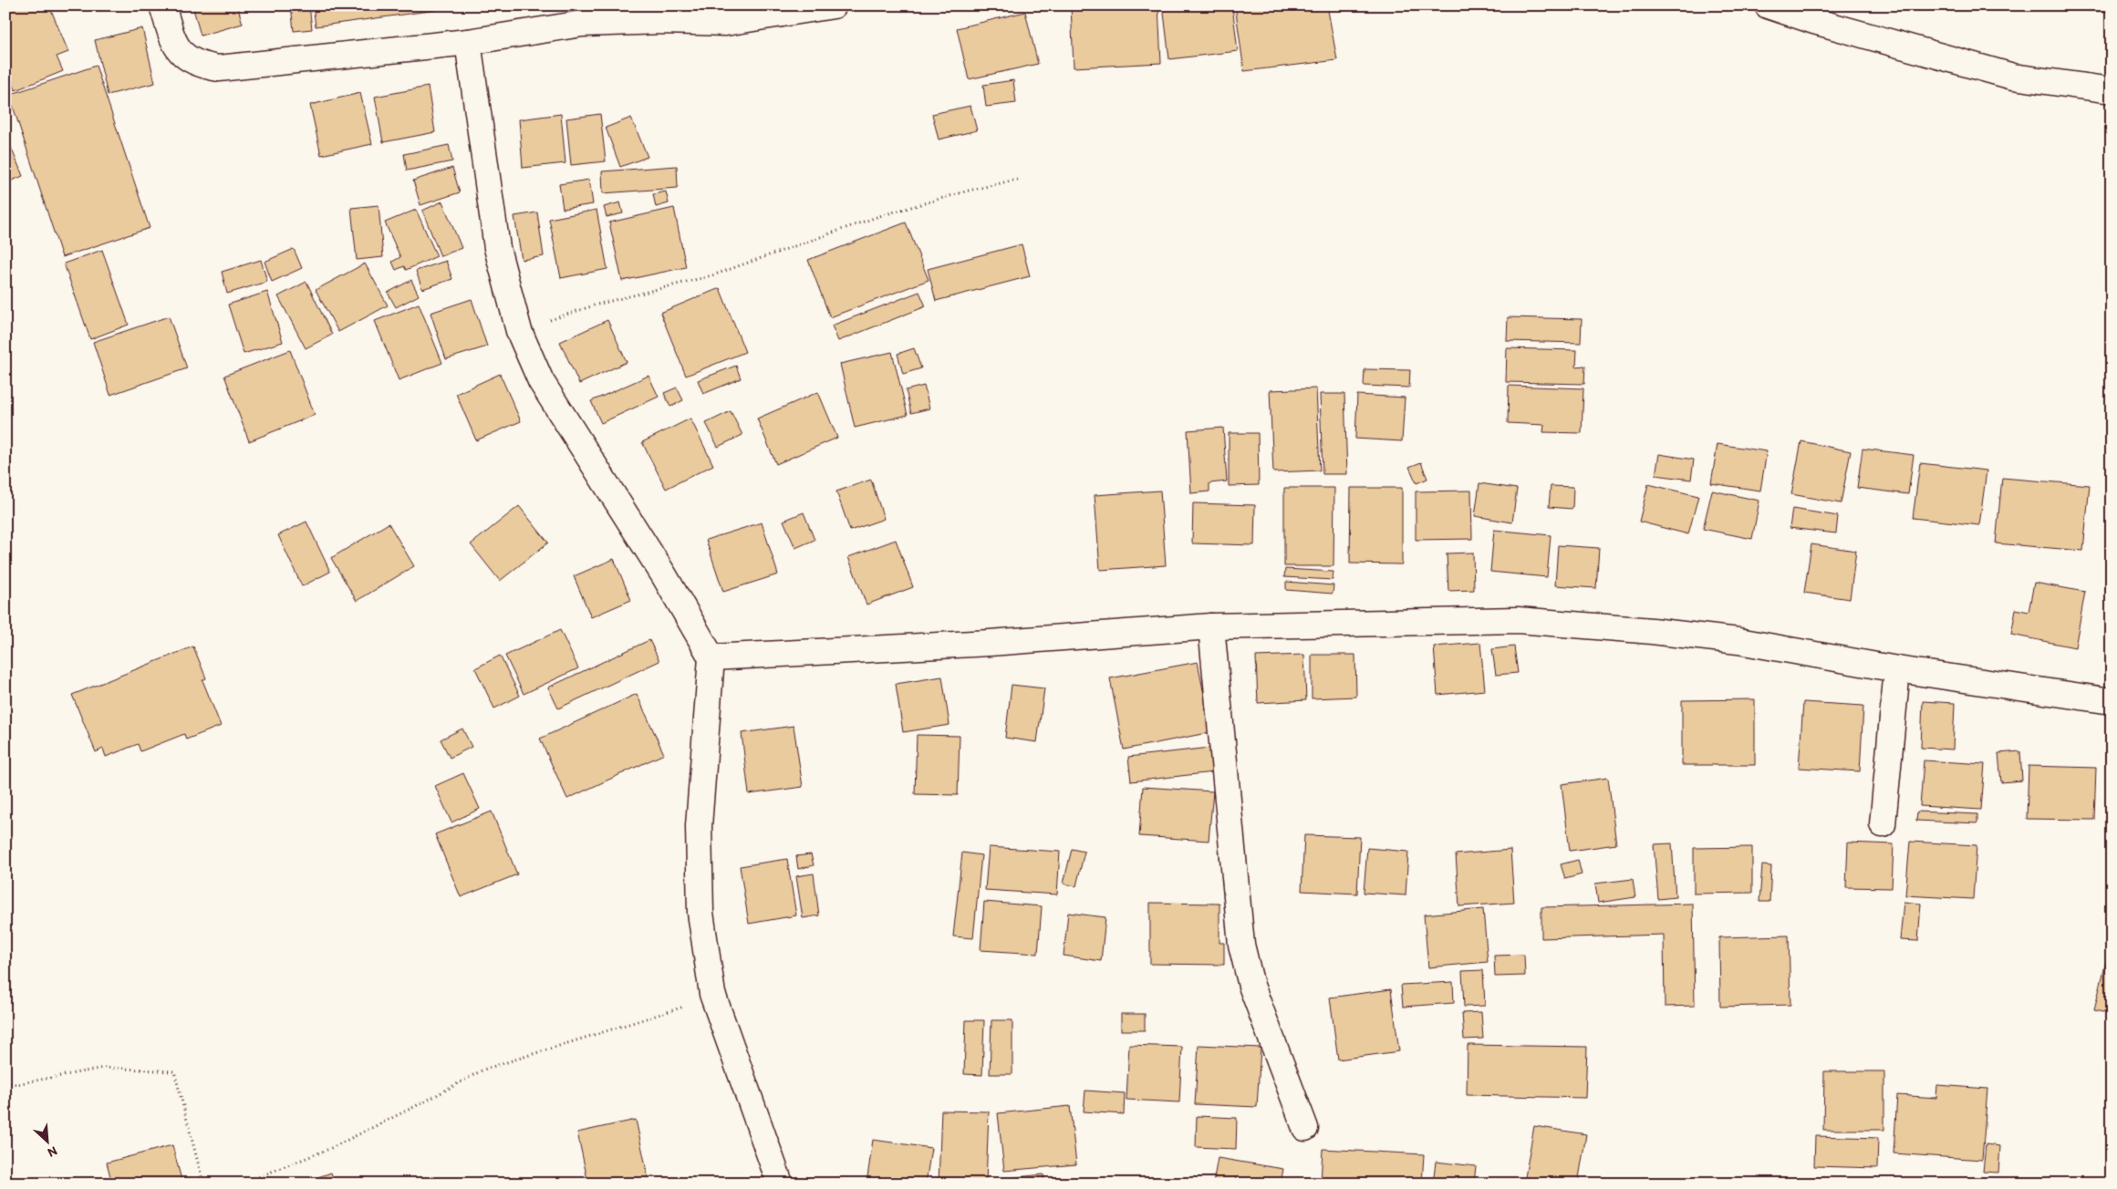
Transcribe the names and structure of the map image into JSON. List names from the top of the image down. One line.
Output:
{"north":"bottom right"}
